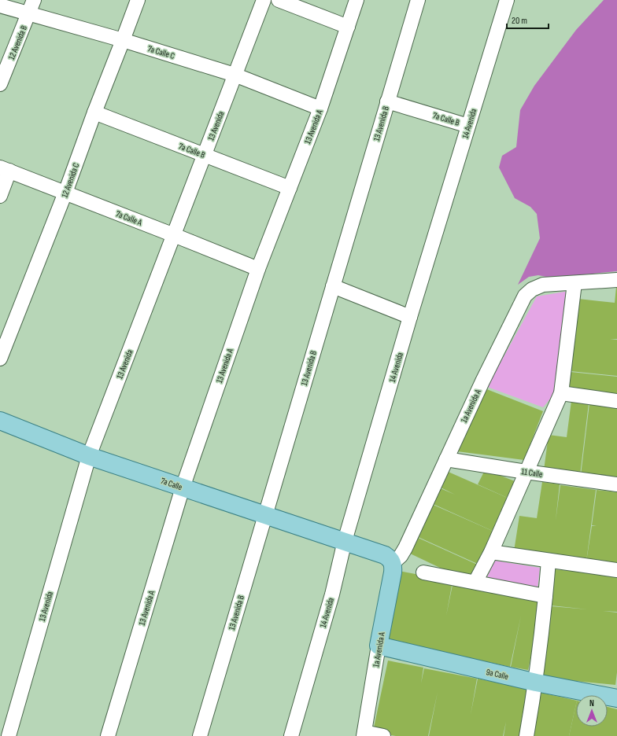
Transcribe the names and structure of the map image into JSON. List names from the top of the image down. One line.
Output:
{"streets":{"main road":["1a Avenida A","7a Calle","9a Calle"],"street":["12 Avenida B","7a Calle C","7a Calle B","13 Avenida B","14 Avenida","13 Avenida","13 Avenida A","12 Avenida C","7a Calle A","11 Calle"]},"crossings":[["12 Avenida B","7a Calle C"],["7a Calle C","13 Avenida"],["7a Calle C","13 Avenida A"],["7a Calle C","12 Avenida C"],["7a Calle B","13 Avenida B"],["7a Calle B","14 Avenida"],["7a Calle B","13 Avenida"],["7a Calle B","13 Avenida A"],["7a Calle B","12 Avenida C"],["13 Avenida B","7a Calle"],["14 Avenida","7a Calle"],["13 Avenida","7a Calle A"],["13 Avenida","7a Calle"],["13 Avenida A","7a Calle A"],["13 Avenida A","7a Calle"],["12 Avenida C","7a Calle A"],["1a Avenida A","11 Calle"],["1a Avenida A","9a Calle"]],"scale_bar":"20 m","north":"top"}
